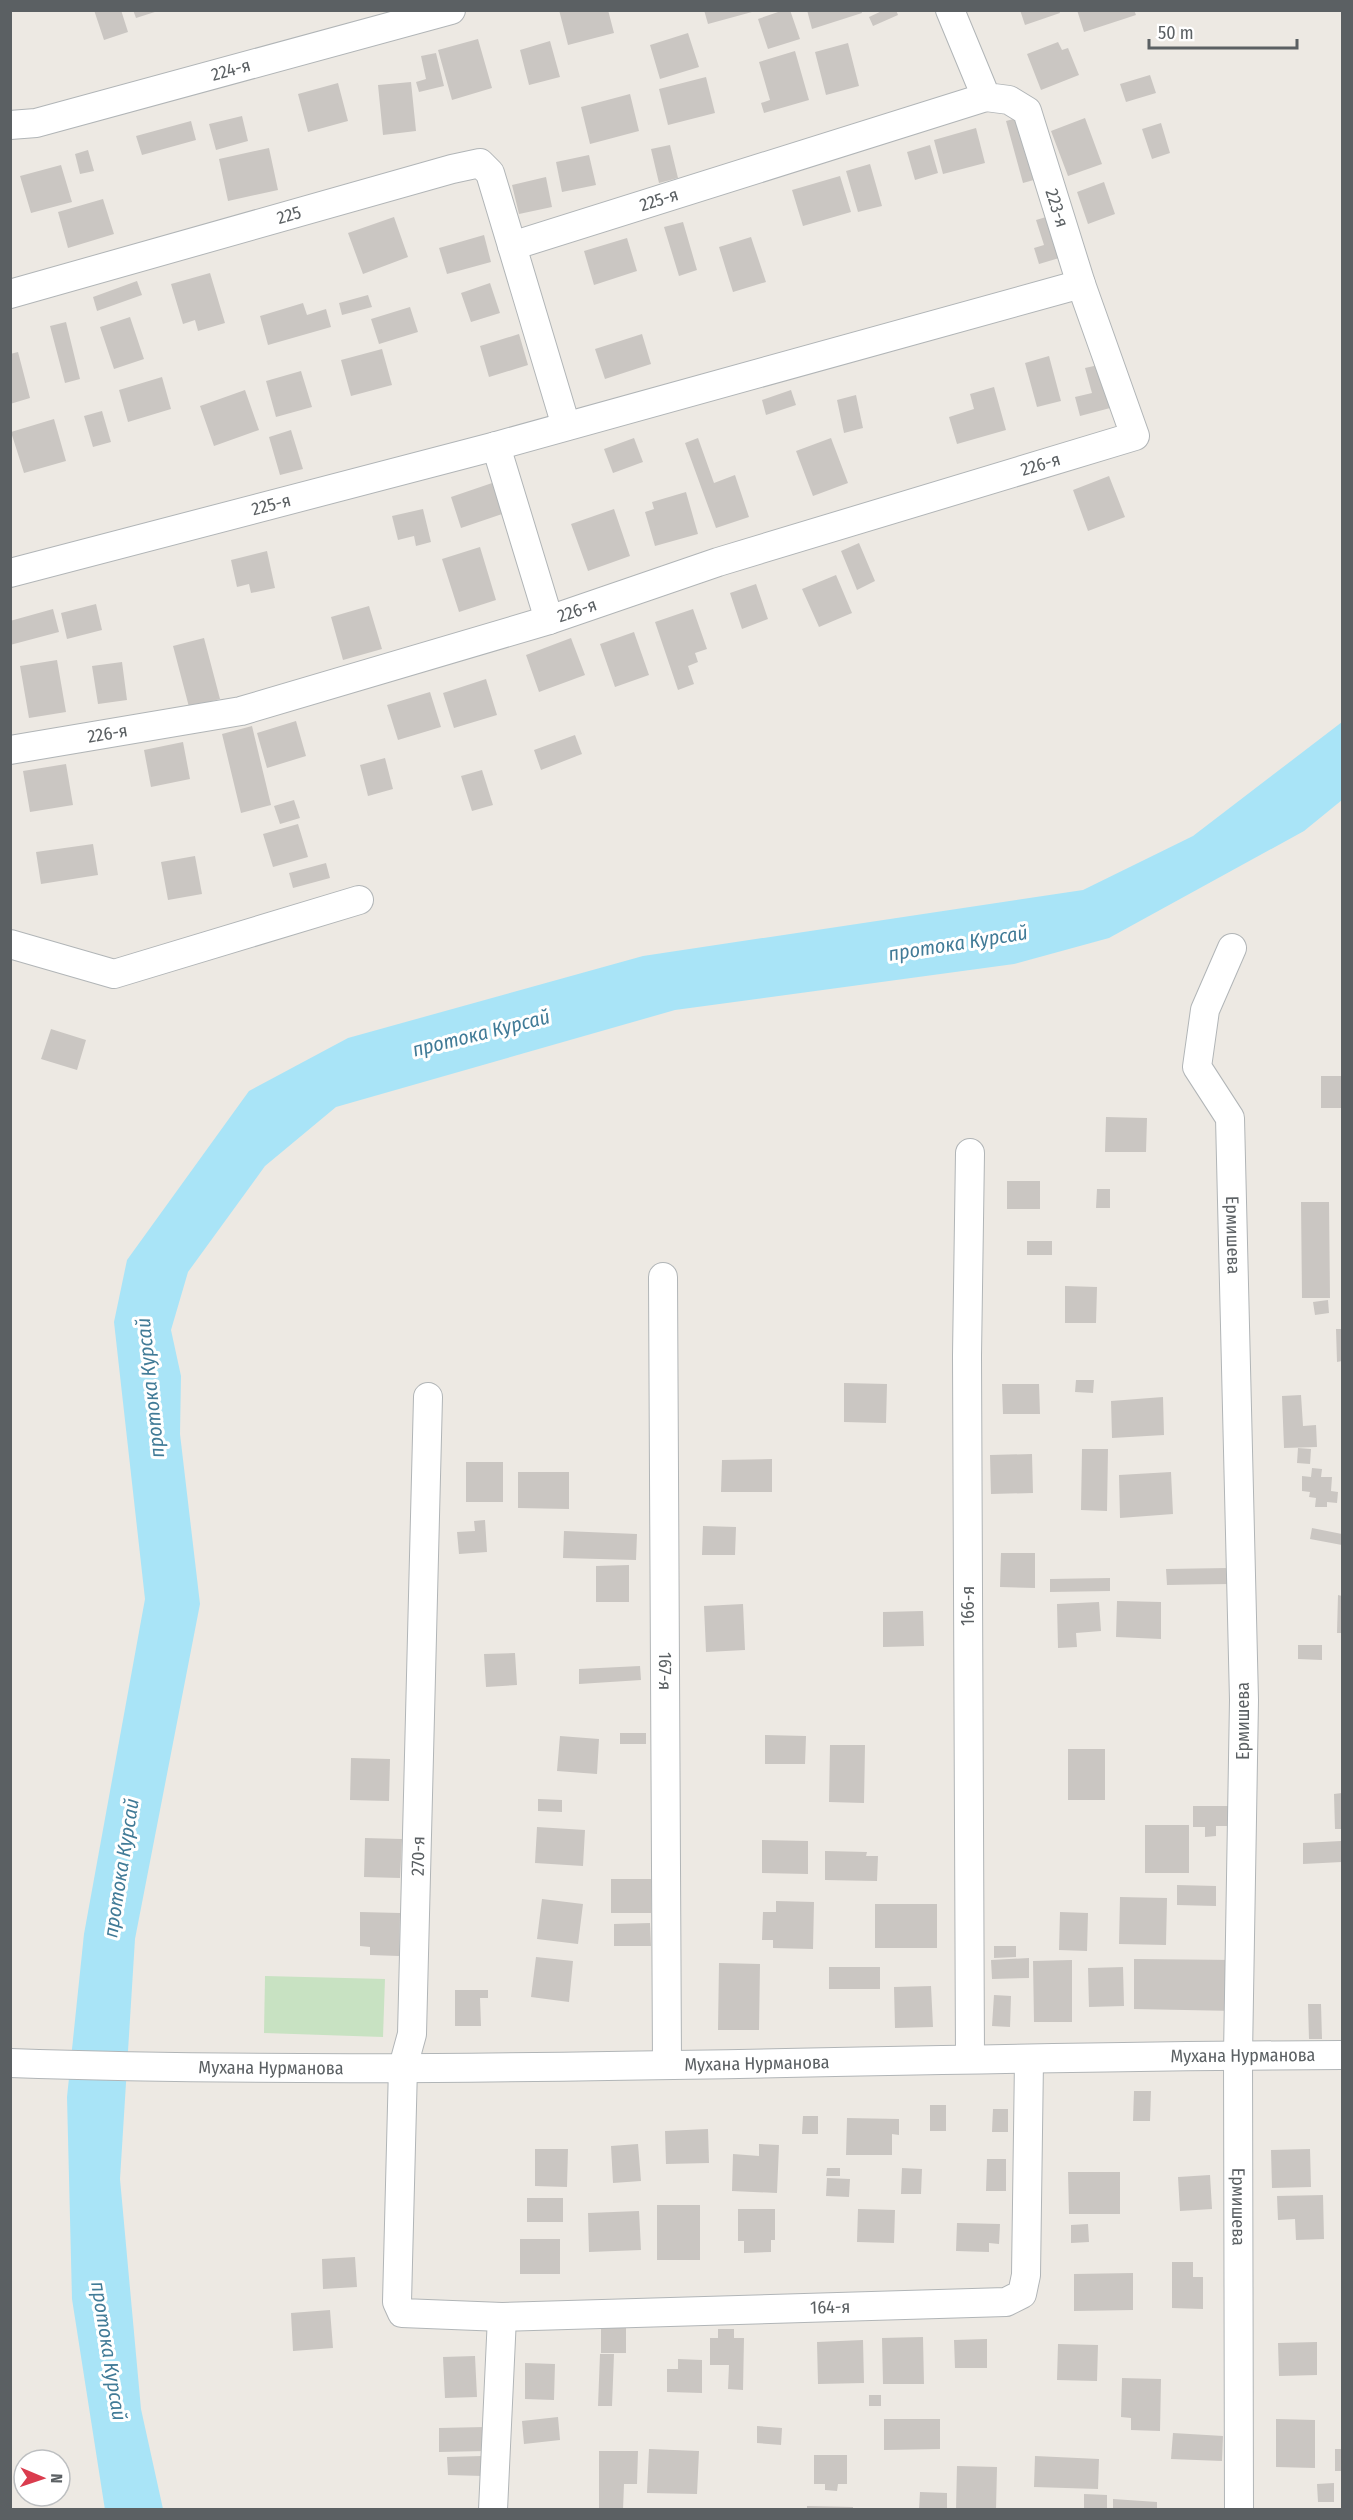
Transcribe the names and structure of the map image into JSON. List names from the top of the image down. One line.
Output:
{"streets":{"street":["224-я","225-я","223-я","225","226-я","Ермишева","166-я","167-я","270-я","Мухана Нурманова","164-я"]},"crossings":[["225-я","223-я"],["225-я","225"],["223-я","226-я"],["Ермишева","Мухана Нурманова"],["166-я","Мухана Нурманова"],["167-я","Мухана Нурманова"],["270-я","Мухана Нурманова"],["270-я","164-я"],["Мухана Нурманова","164-я"]],"water":["протока Курсай"],"scale_bar":"50 m","north":"right"}
